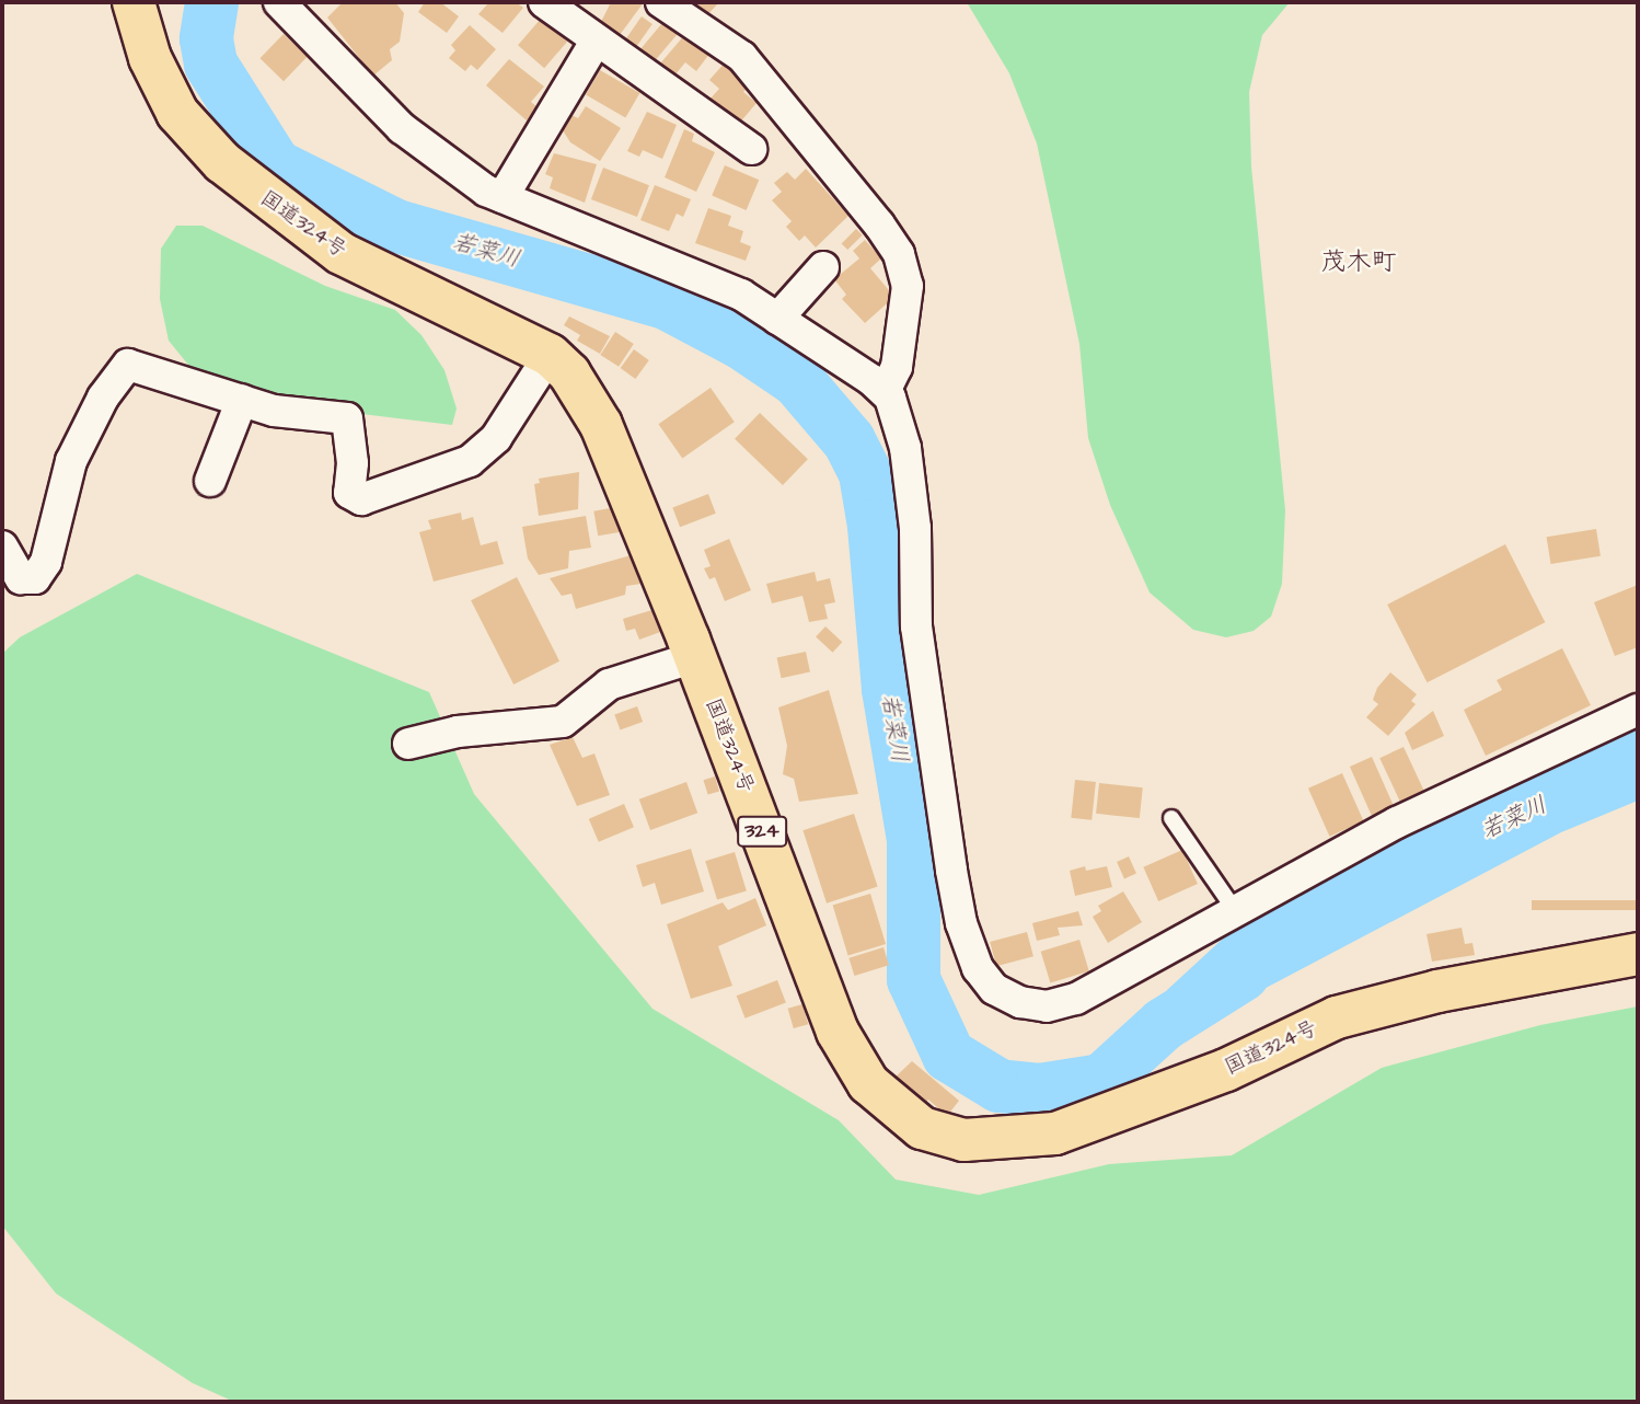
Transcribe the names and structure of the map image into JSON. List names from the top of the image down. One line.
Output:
{"streets":{"highway":["国道324号","324"]},"districts":["茂木町"],"water":["若菜川"]}
